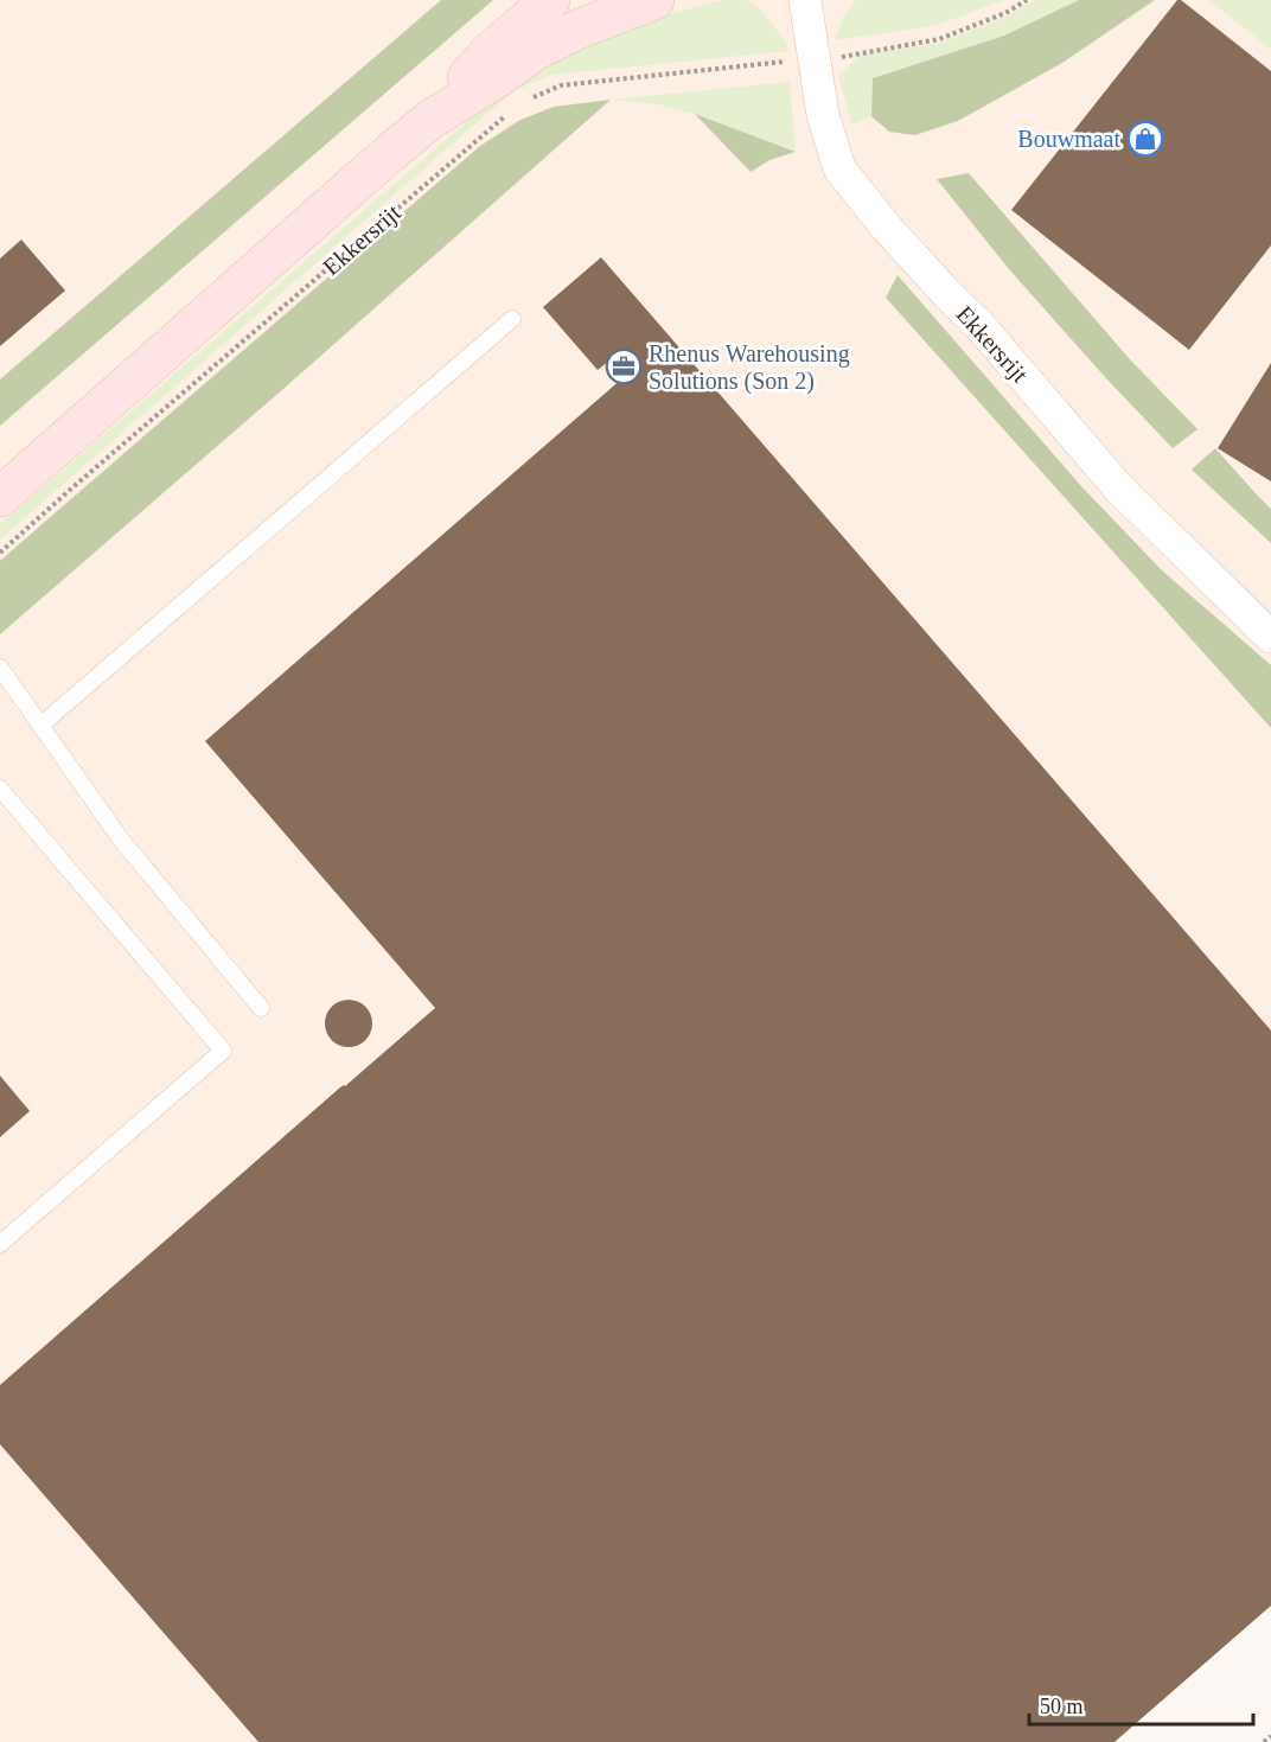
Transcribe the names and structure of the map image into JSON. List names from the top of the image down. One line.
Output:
{"streets":{"main road":["Ekkersrijt"]},"places":{"shop":["Bouwmaat"],"office":["Rhenus Warehousing Solutions (Son 2)"]},"scale_bar":"50 m"}
